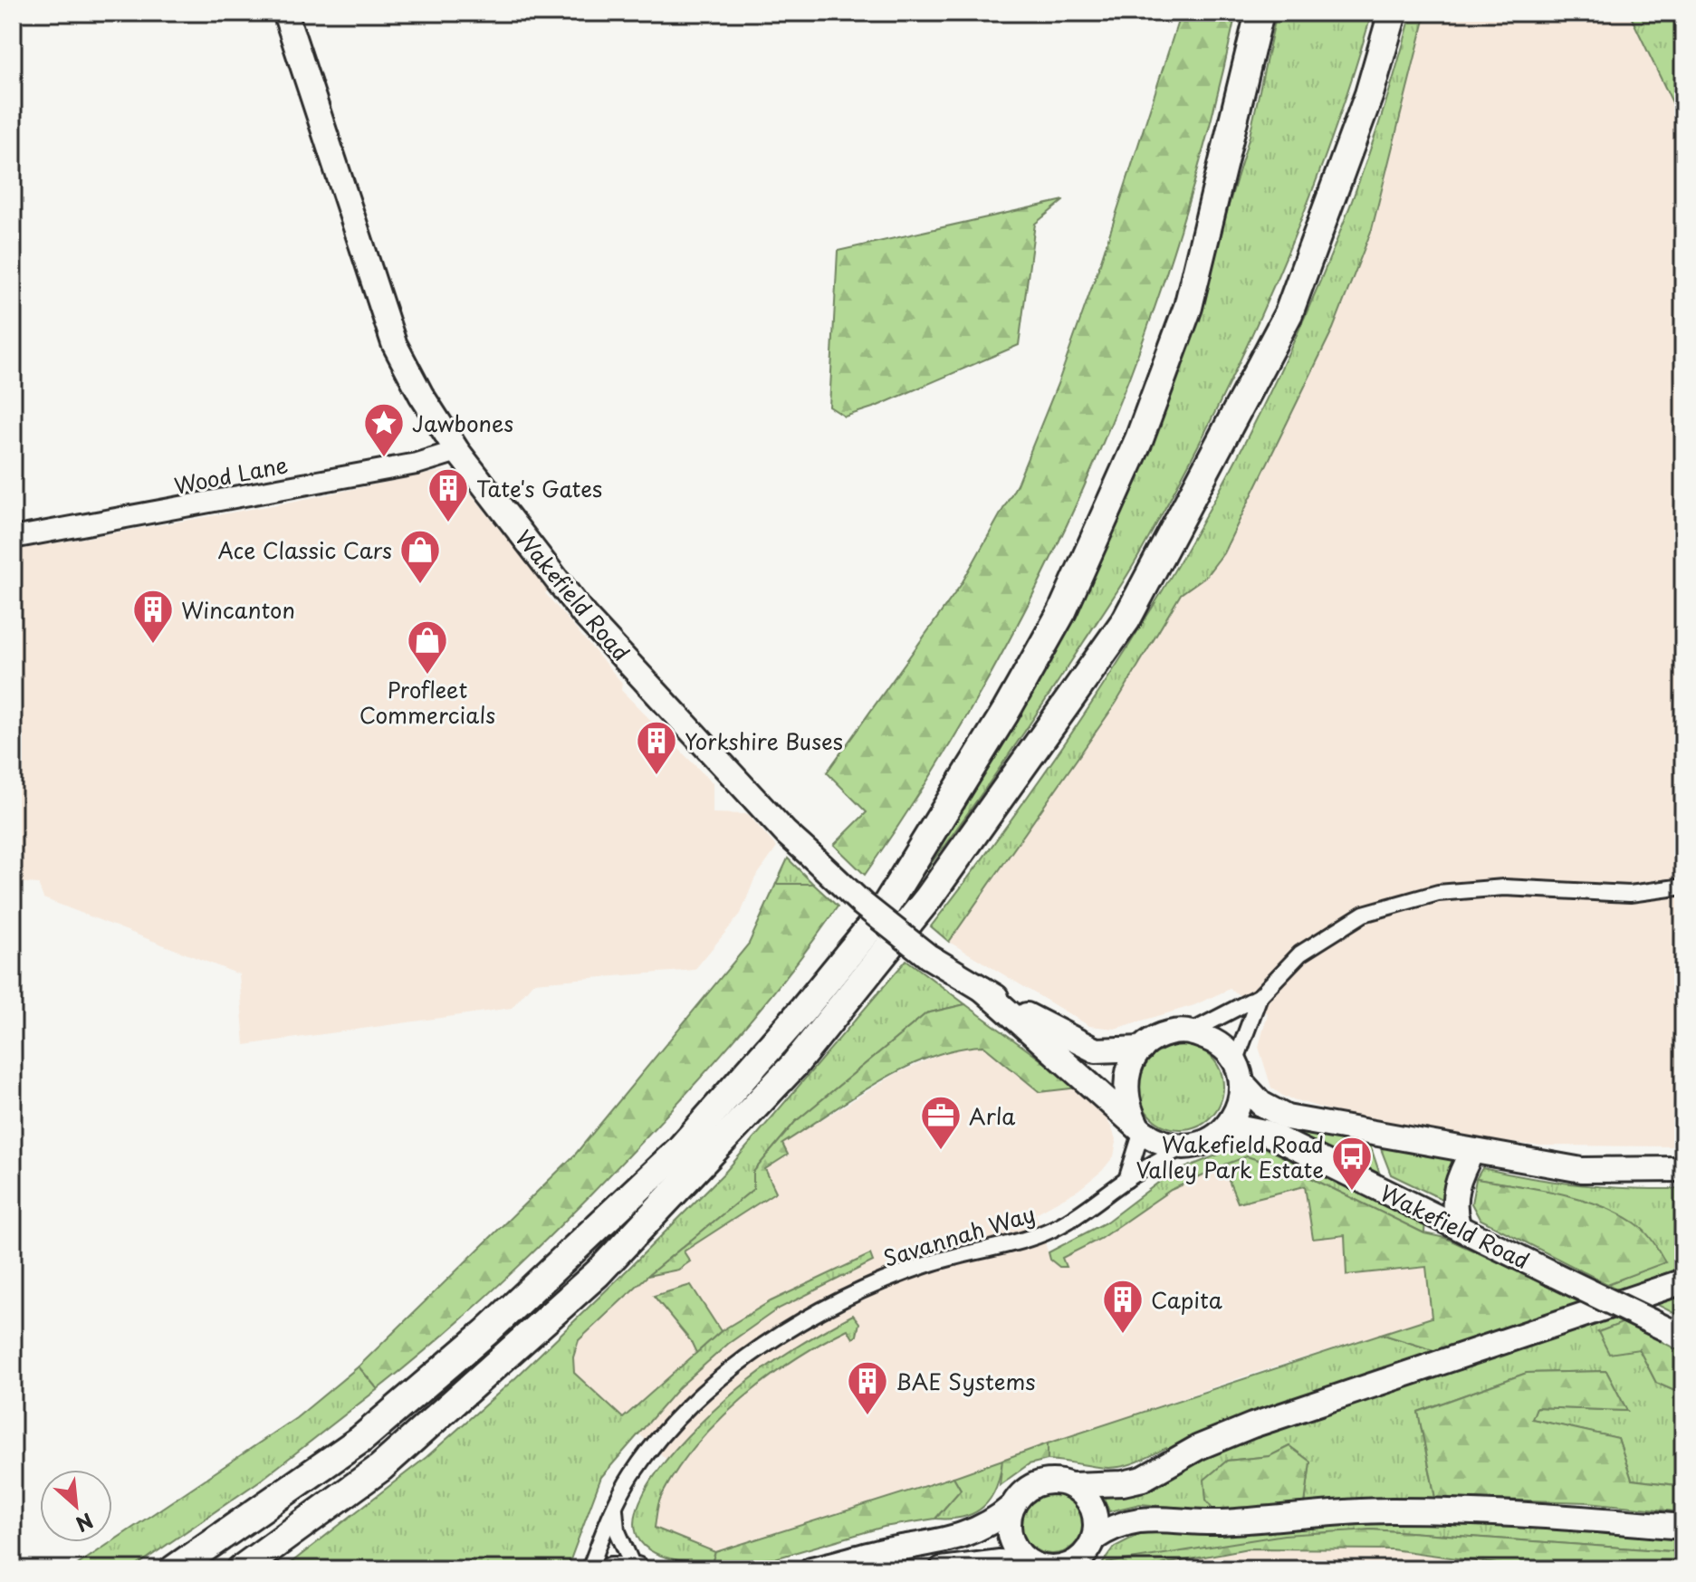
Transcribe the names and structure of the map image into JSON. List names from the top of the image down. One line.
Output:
{"streets":{"main road":["Wakefield Road"],"street":["Wood Lane","Savannah Way"]},"crossings":[["Wood Lane","Wakefield Road"],["Wakefield Road","Savannah Way"]],"places":{"place":["Jawbones"],"building":["Tate's Gates","Wincanton","Yorkshire Buses","Capita","BAE Systems"],"shop":["Ace Classic Cars","Profleet Commercials"],"office":["Arla"],"bus stop":["Wakefield Road Valley Park Estate"]},"north":"bottom right"}
